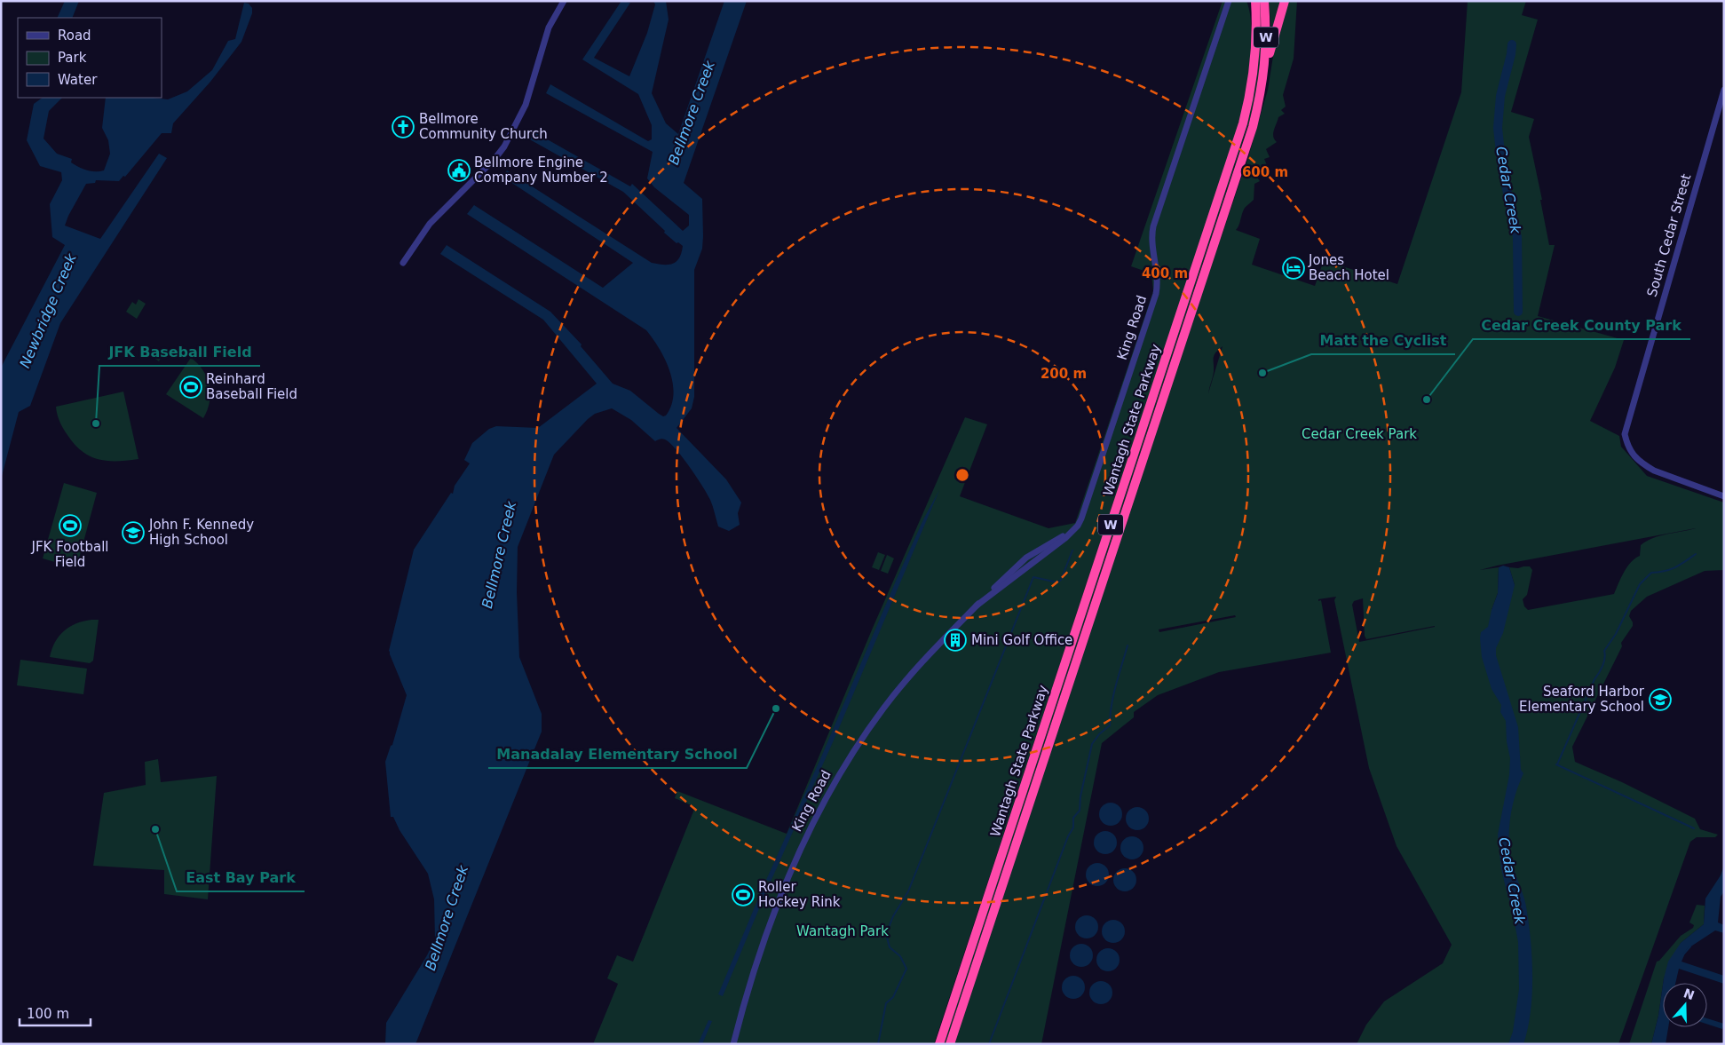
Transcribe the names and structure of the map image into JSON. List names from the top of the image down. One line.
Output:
{"streets":{"highway":["W","Wantagh State Parkway"],"street":["South Cedar Street","King Road"]},"water":["Bellmore Creek","Cedar Creek","Newbridge Creek"],"parks":["Cedar Creek Park","Wantagh Park"],"places":{"church":["Bellmore Community Church"],"public building":["Bellmore Engine Company Number 2"],"hotel":["Jones Beach Hotel"],"other":["Matt the Cyclist","Cedar Creek County Park","JFK Baseball Field","Manadalay Elementary School","East Bay Park"],"sports":["Reinhard Baseball Field","JFK Football Field","Roller Hockey Rink"],"school or university":["John F. Kennedy High School","Seaford Harbor Elementary School"],"building":["Mini Golf Office"]},"legend":["Road","Park","Water"],"scale_bar":"100 m","north":"top","rings":["600 m","400 m","200 m"]}
